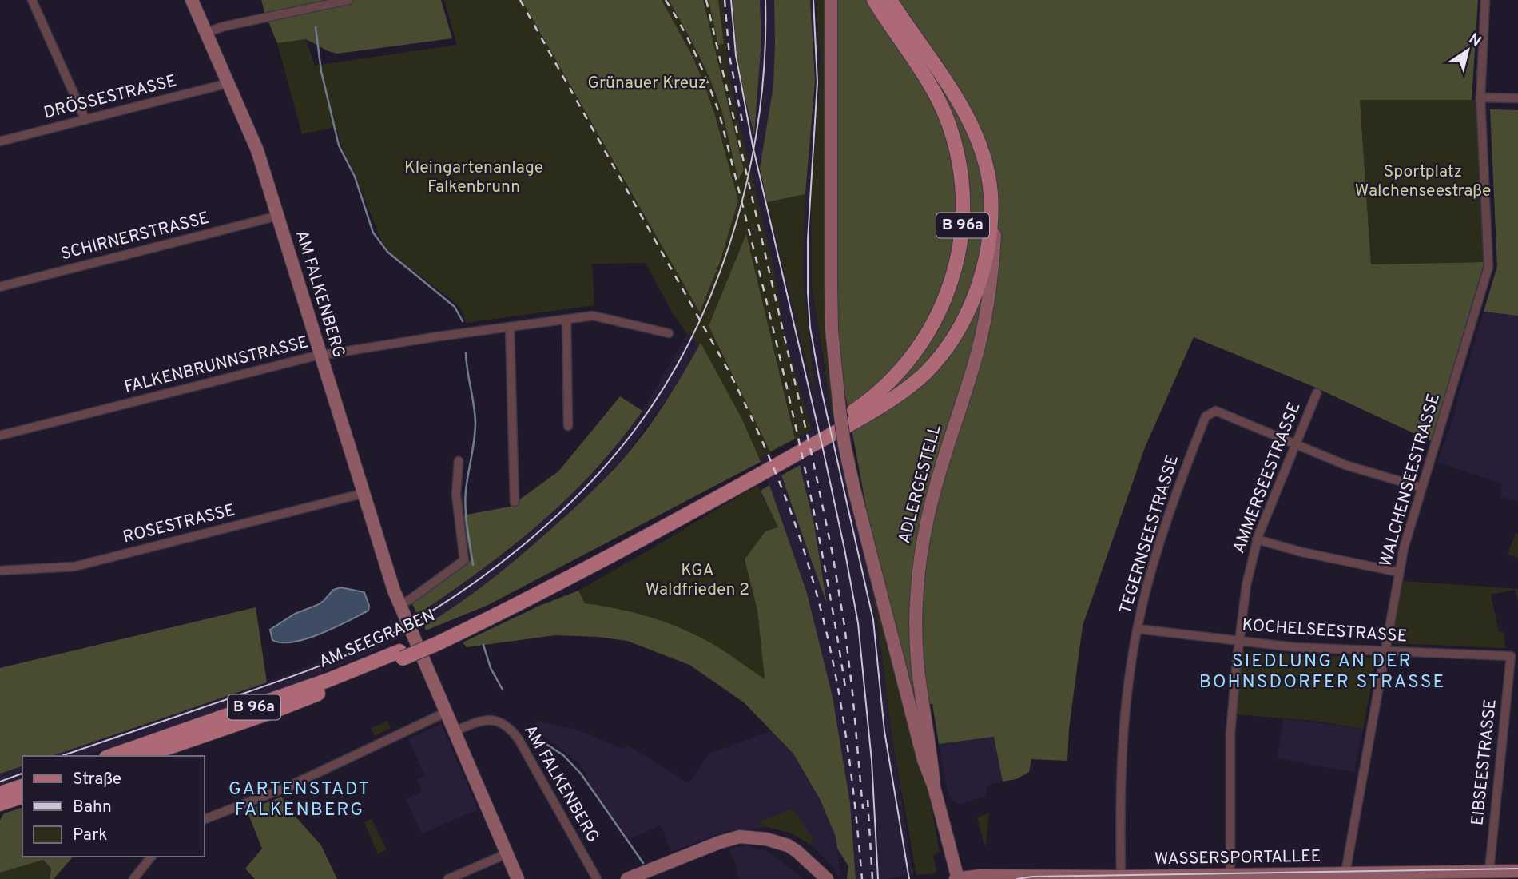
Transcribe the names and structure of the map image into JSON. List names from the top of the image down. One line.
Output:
{"streets":{"main road":["B 96a","AM FALKENBERG","ADLERGESTELL","AM SEEGRABEN","WASSERSPORTALLEE"],"street":["DRÖSSESTRASSE","SCHIRNERSTRASSE","FALKENBRUNNSTRASSE","AMMERSEESTRASSE","WALCHENSEESTRASSE","ROSESTRASSE","TEGERNSEESTRASSE","KOCHELSEESTRASSE","EIBSEESTRASSE"]},"crossings":[["DRÖSSESTRASSE","AM FALKENBERG"],["B 96a","ADLERGESTELL"],["B 96a","AM SEEGRABEN"],["SCHIRNERSTRASSE","AM FALKENBERG"],["AM FALKENBERG","FALKENBRUNNSTRASSE"],["AM FALKENBERG","ROSESTRASSE"],["AMMERSEESTRASSE","TEGERNSEESTRASSE"],["AMMERSEESTRASSE","KOCHELSEESTRASSE"],["AMMERSEESTRASSE","WASSERSPORTALLEE"],["WALCHENSEESTRASSE","KOCHELSEESTRASSE"],["WALCHENSEESTRASSE","WASSERSPORTALLEE"],["ADLERGESTELL","AM SEEGRABEN"],["ADLERGESTELL","WASSERSPORTALLEE"],["TEGERNSEESTRASSE","KOCHELSEESTRASSE"],["TEGERNSEESTRASSE","WASSERSPORTALLEE"],["KOCHELSEESTRASSE","EIBSEESTRASSE"],["EIBSEESTRASSE","WASSERSPORTALLEE"]],"districts":["SIEDLUNG AN DER BOHNSDORFER STRASSE","GARTENSTADT FALKENBERG"],"parks":["Grünauer Kreuz","Kleingartenanlage Falkenbrunn","Sportplatz Walchenseestraße","KGA Waldfrieden 2"],"legend":["Straße","Bahn","Park"],"north":"top right"}
